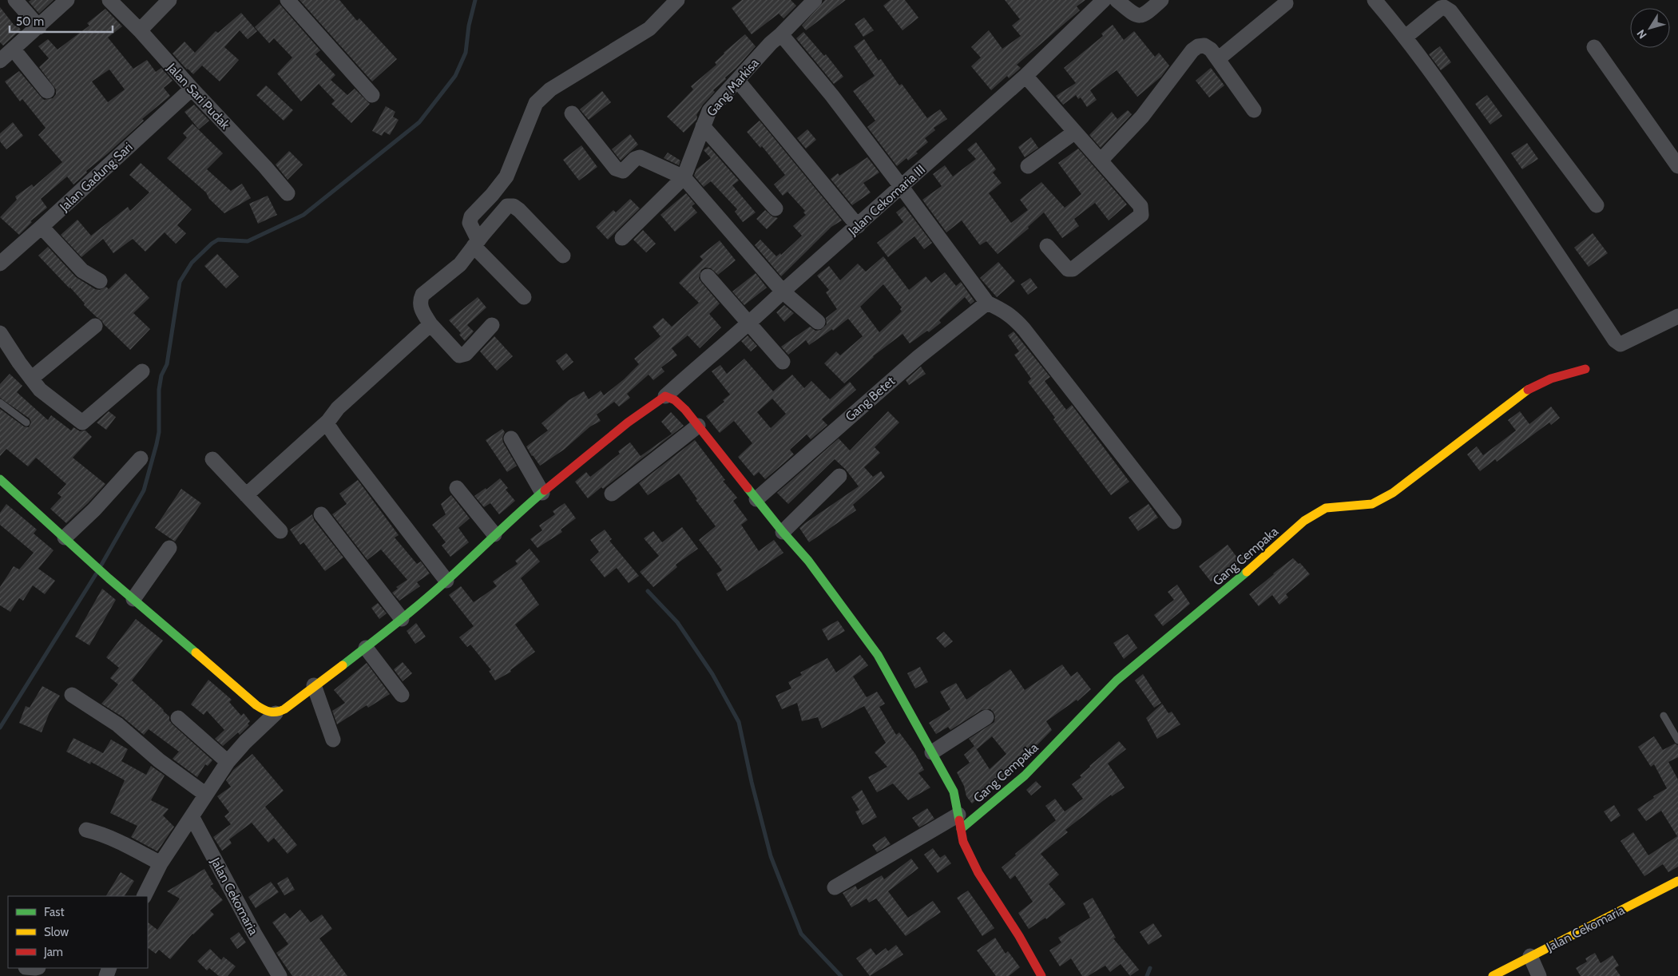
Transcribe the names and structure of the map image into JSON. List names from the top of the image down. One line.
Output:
{"streets":{"street":["Gang Markisa","Jalan Sari Pudak","Jalan Gadung Sari","Jalan Cekomaria III","Gang Betet","Gang Cempaka","Jalan Cekomaria"]},"crossings":[["Jalan Sari Pudak","Jalan Gadung Sari"]],"legend":["Fast","Slow","Jam"],"scale_bar":"50 m","north":"bottom left"}
